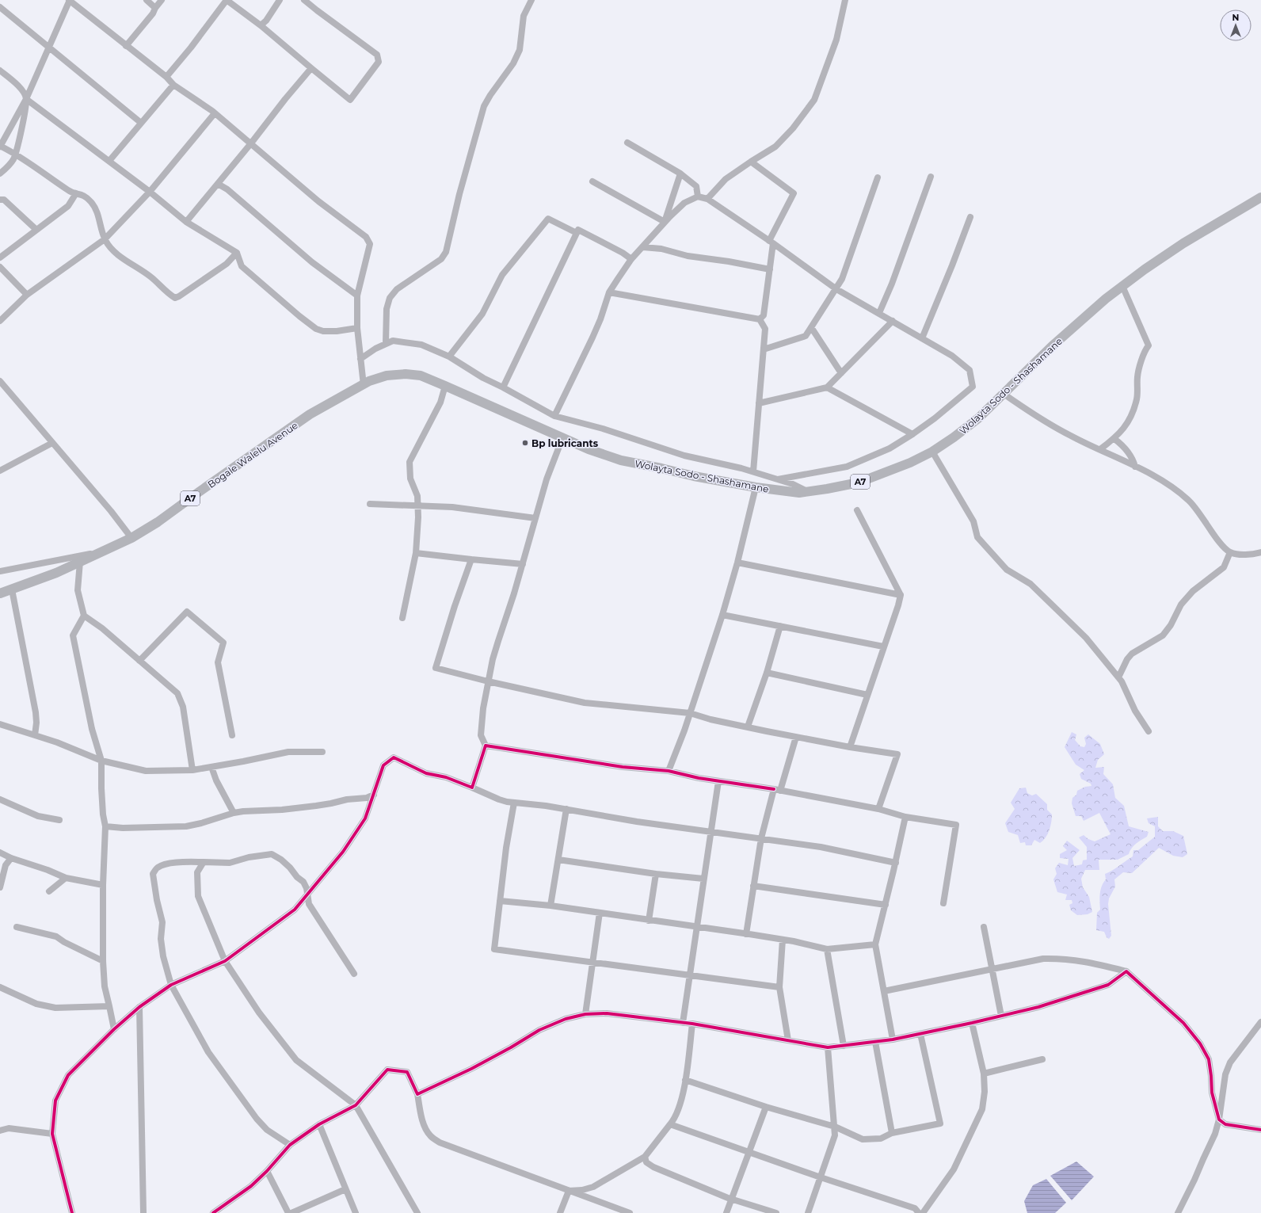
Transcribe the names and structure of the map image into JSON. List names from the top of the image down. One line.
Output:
{"streets":{"highway":["Wolayta Sodo - Shashamane","Bogale Walelu Avenue","A7"]},"crossings":[["Wolayta Sodo - Shashamane","Bogale Walelu Avenue"]],"places":["Bp lubricants"],"north":"top"}
